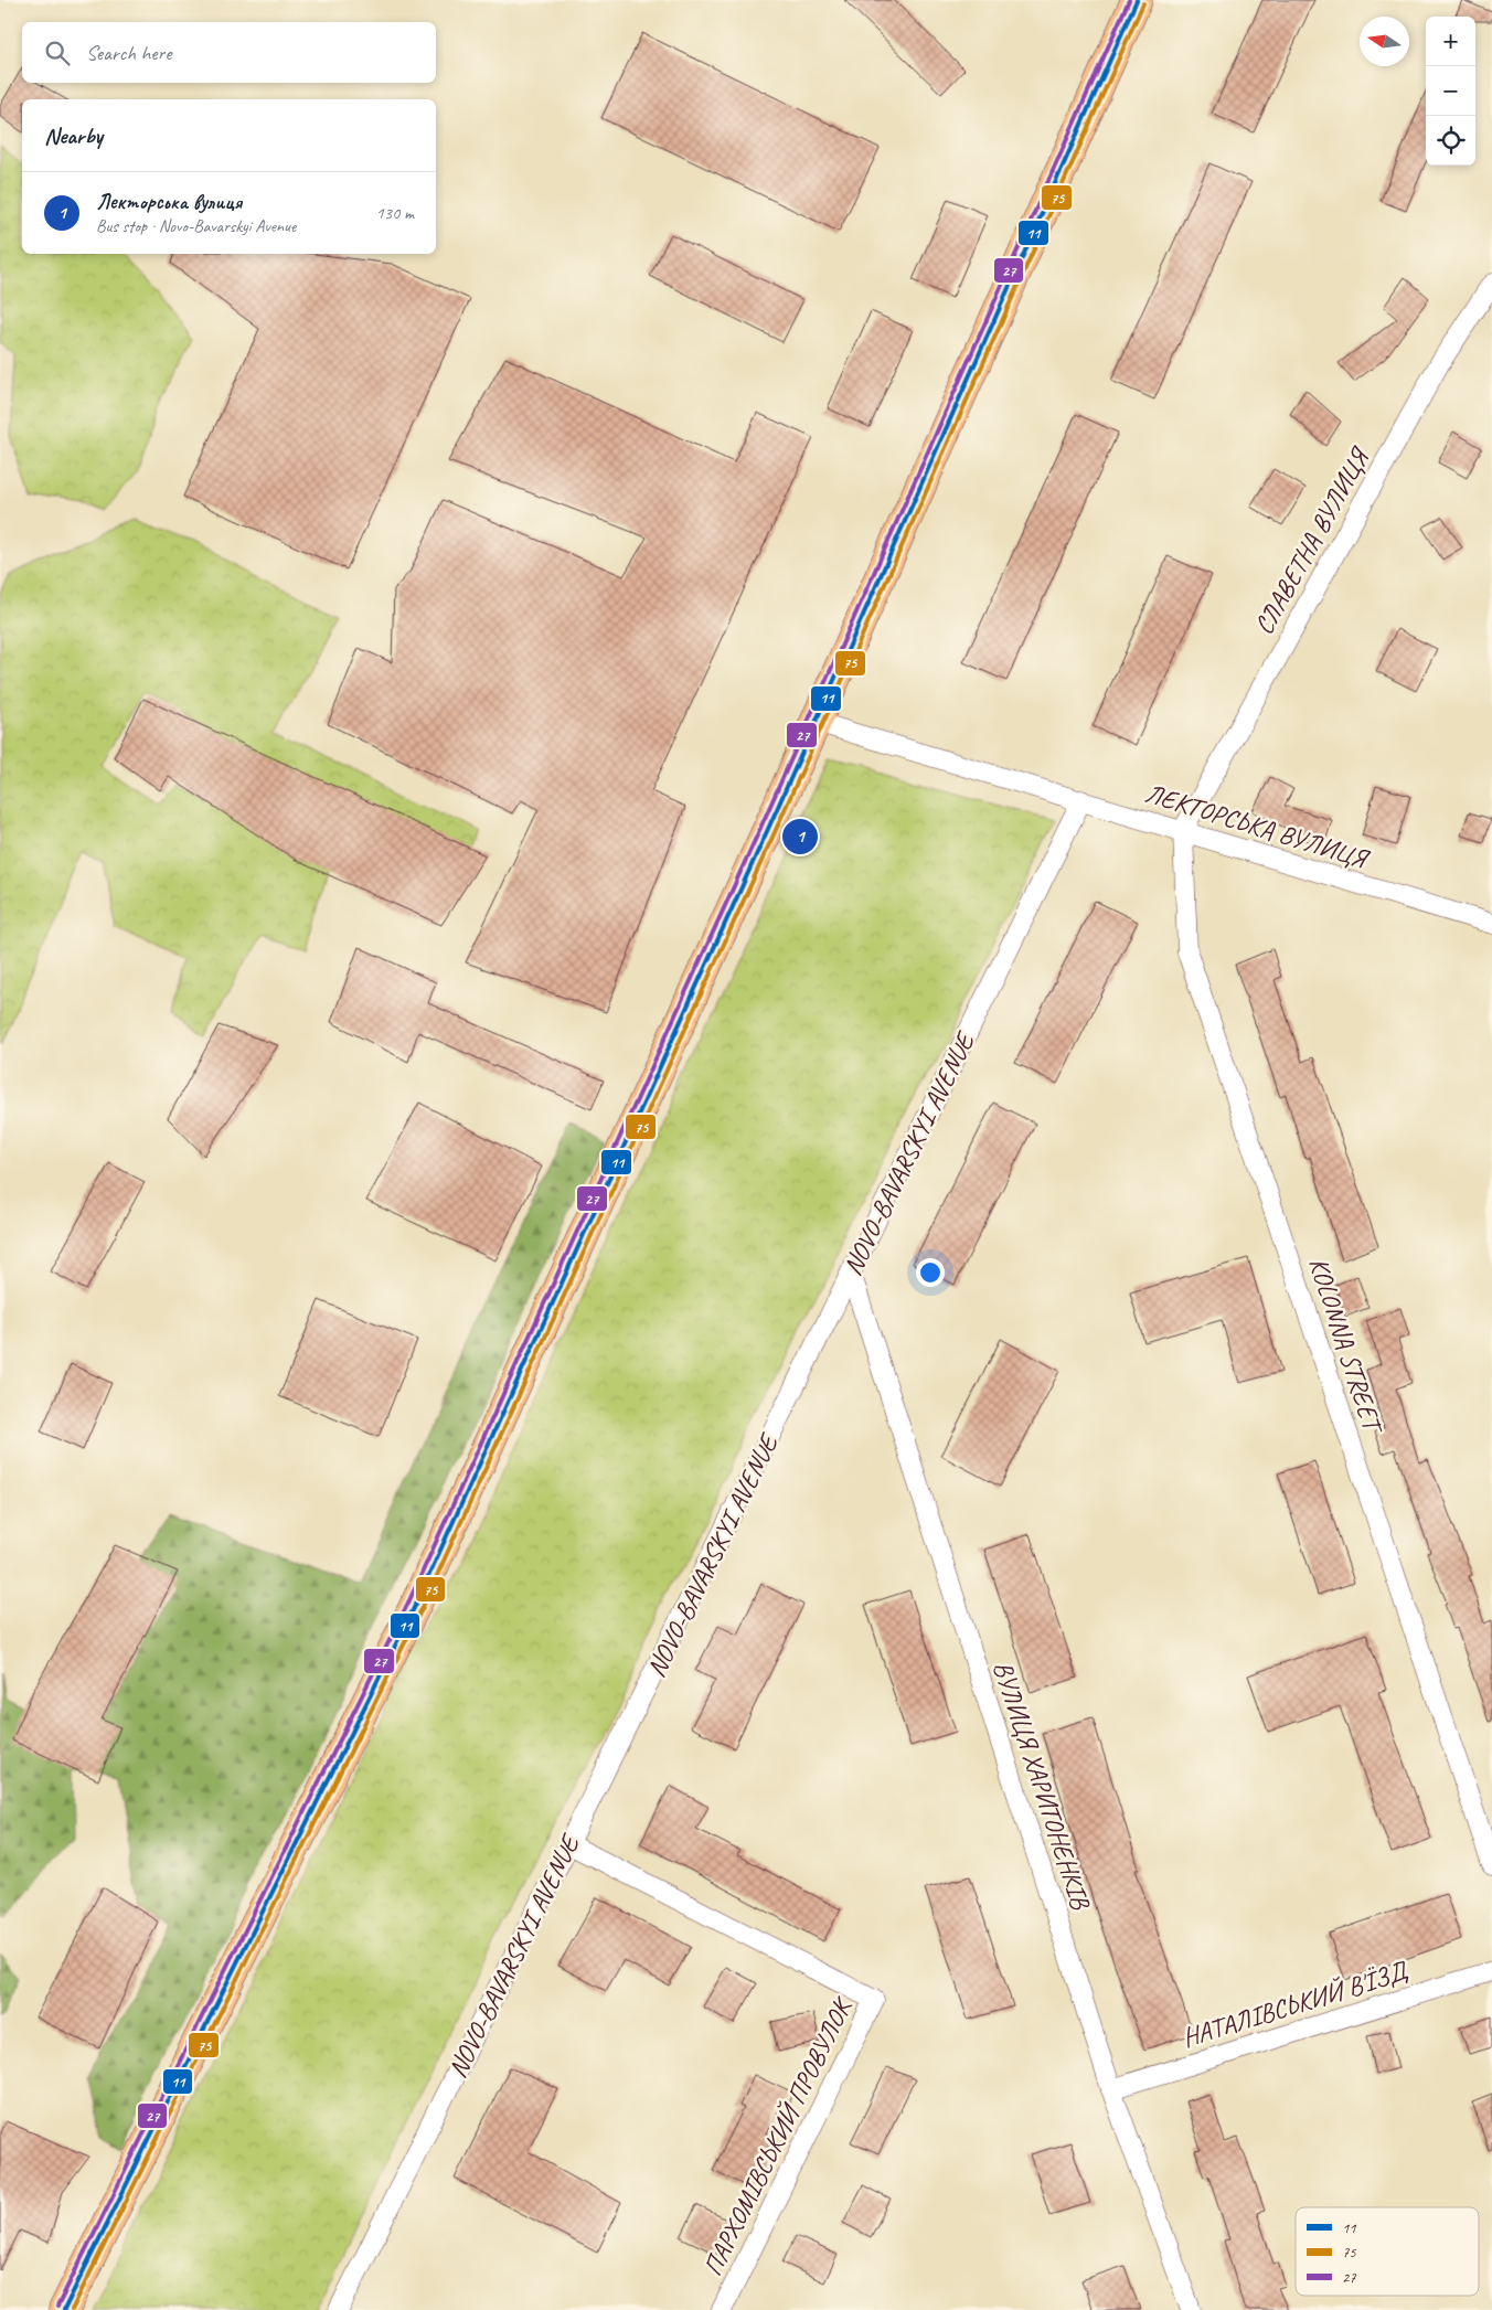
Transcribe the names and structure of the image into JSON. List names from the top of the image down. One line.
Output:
{"streets":{"street":["СЛАВЕТНА ВУЛИЦЯ","ЛЕКТОРСЬКА ВУЛИЦЯ","NOVO-BAVARSKYI AVENUE","KOLONNA STREET","ВУЛИЦЯ ХАРИТОНЕНКІВ","НАТАЛІВСЬКИЙ В'ЇЗД","ПАРХОМІВСЬКИЙ ПРОВУЛОК"]},"crossings":[["СЛАВЕТНА ВУЛИЦЯ","ЛЕКТОРСЬКА ВУЛИЦЯ"],["СЛАВЕТНА ВУЛИЦЯ","KOLONNA STREET"],["ЛЕКТОРСЬКА ВУЛИЦЯ","NOVO-BAVARSKYI AVENUE"],["ЛЕКТОРСЬКА ВУЛИЦЯ","KOLONNA STREET"],["NOVO-BAVARSKYI AVENUE","ВУЛИЦЯ ХАРИТОНЕНКІВ"],["NOVO-BAVARSKYI AVENUE","ПАРХОМІВСЬКИЙ ПРОВУЛОК"],["ВУЛИЦЯ ХАРИТОНЕНКІВ","НАТАЛІВСЬКИЙ В'ЇЗД"]],"lines":["transit line 11","transit line 27","transit line 75"],"legend":["11","75","27"],"north":"left","page":{"map_buttons":["+","−"],"search":"Search here","heading":"Nearby","list":[{"mark":"1","name":"Лекторська вулиця","note":"Bus stop · Novo-Bavarskyi Avenue","value":"130 m"}],"pins":"1"}}
